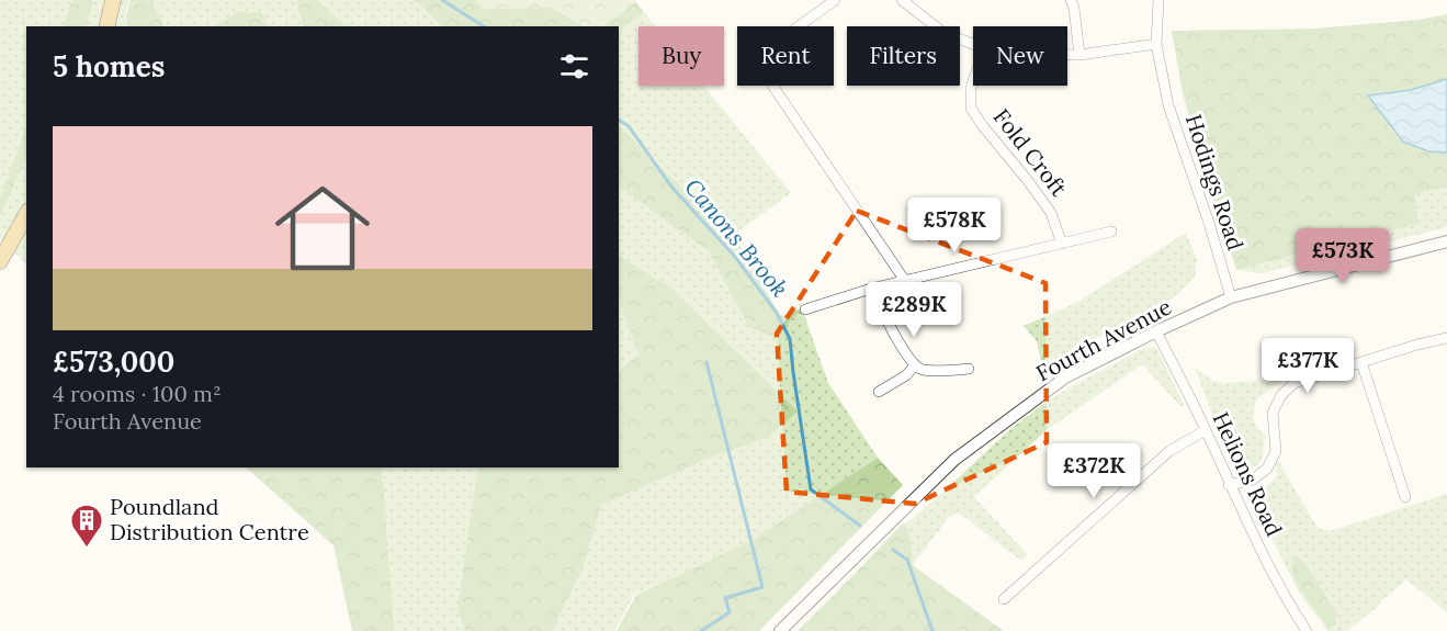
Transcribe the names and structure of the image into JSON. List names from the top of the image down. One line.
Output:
{"streets":{"street":["Fold Croft","Hodings Road","Fourth Avenue","Helions Road"]},"crossings":[["Hodings Road","Fourth Avenue"],["Fourth Avenue","Helions Road"]],"water":["Canons Brook"],"places":{"building":["Poundland Distribution Centre"]},"page":{"chip":["Buy","Rent","Filters","New"],"heading":"5 homes","list":[{"name":"£573,000","note":"4 rooms · 100 m² · Fourth Avenue"}],"price":["£578K","£573K","£289K","£377K","£372K"]}}
